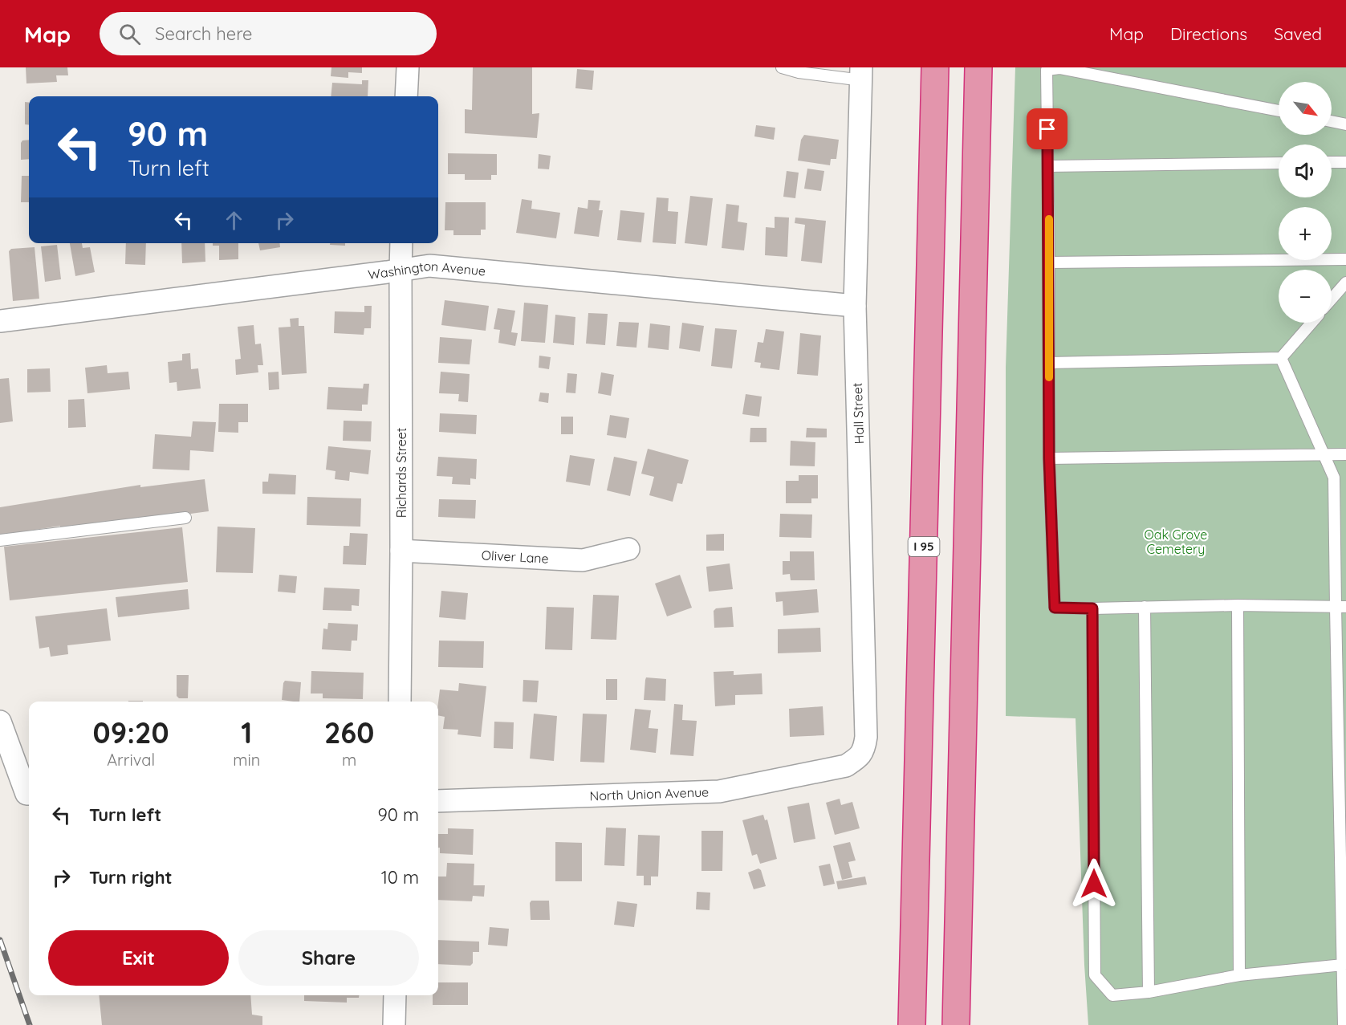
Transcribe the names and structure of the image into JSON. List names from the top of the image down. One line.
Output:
{"streets":{"highway":["I 95"],"street":["Washington Avenue","Hall Street","Richards Street","Oliver Lane","North Union Avenue"]},"crossings":[["Washington Avenue","Hall Street"],["Washington Avenue","Richards Street"],["Hall Street","North Union Avenue"],["Richards Street","Oliver Lane"]],"parks":["Oak Grove Cemetery"],"north":"bottom right","page":{"header":"Map","search":"Search here","nav":["Map","Directions","Saved"],"map_buttons":["+","−"],"turn":["90 m","Turn left"],"eta":["09:20","Arrival","1","min","260","m"],"list":[{"name":"Turn left","value":"90 m"},{"name":"Turn right","value":"10 m"}],"buttons":["Exit","Share"]}}
